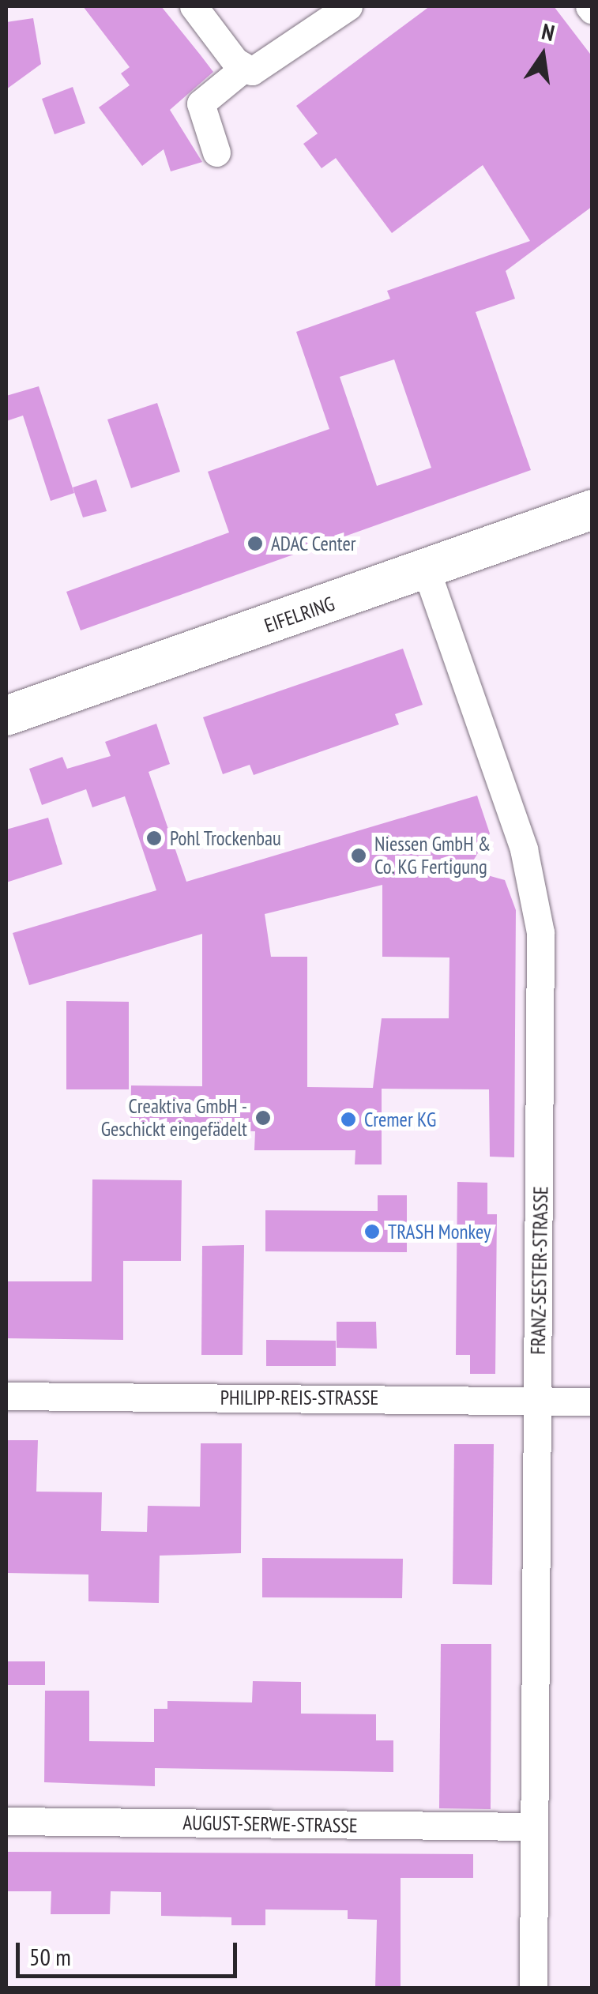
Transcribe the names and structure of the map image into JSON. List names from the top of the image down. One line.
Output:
{"streets":{"main road":["EIFELRING"],"street":["FRANZ-SESTER-STRASSE","PHILIPP-REIS-STRASSE","AUGUST-SERWE-STRASSE"]},"crossings":[["EIFELRING","FRANZ-SESTER-STRASSE"],["FRANZ-SESTER-STRASSE","PHILIPP-REIS-STRASSE"],["FRANZ-SESTER-STRASSE","AUGUST-SERWE-STRASSE"]],"places":["ADAC Center","Pohl Trockenbau","Niessen GmbH & Co. KG Fertigung","Creaktiva GmbH - Geschickt eingefädelt","Cremer KG","TRASH Monkey"],"scale_bar":"50 m","north":"top"}
